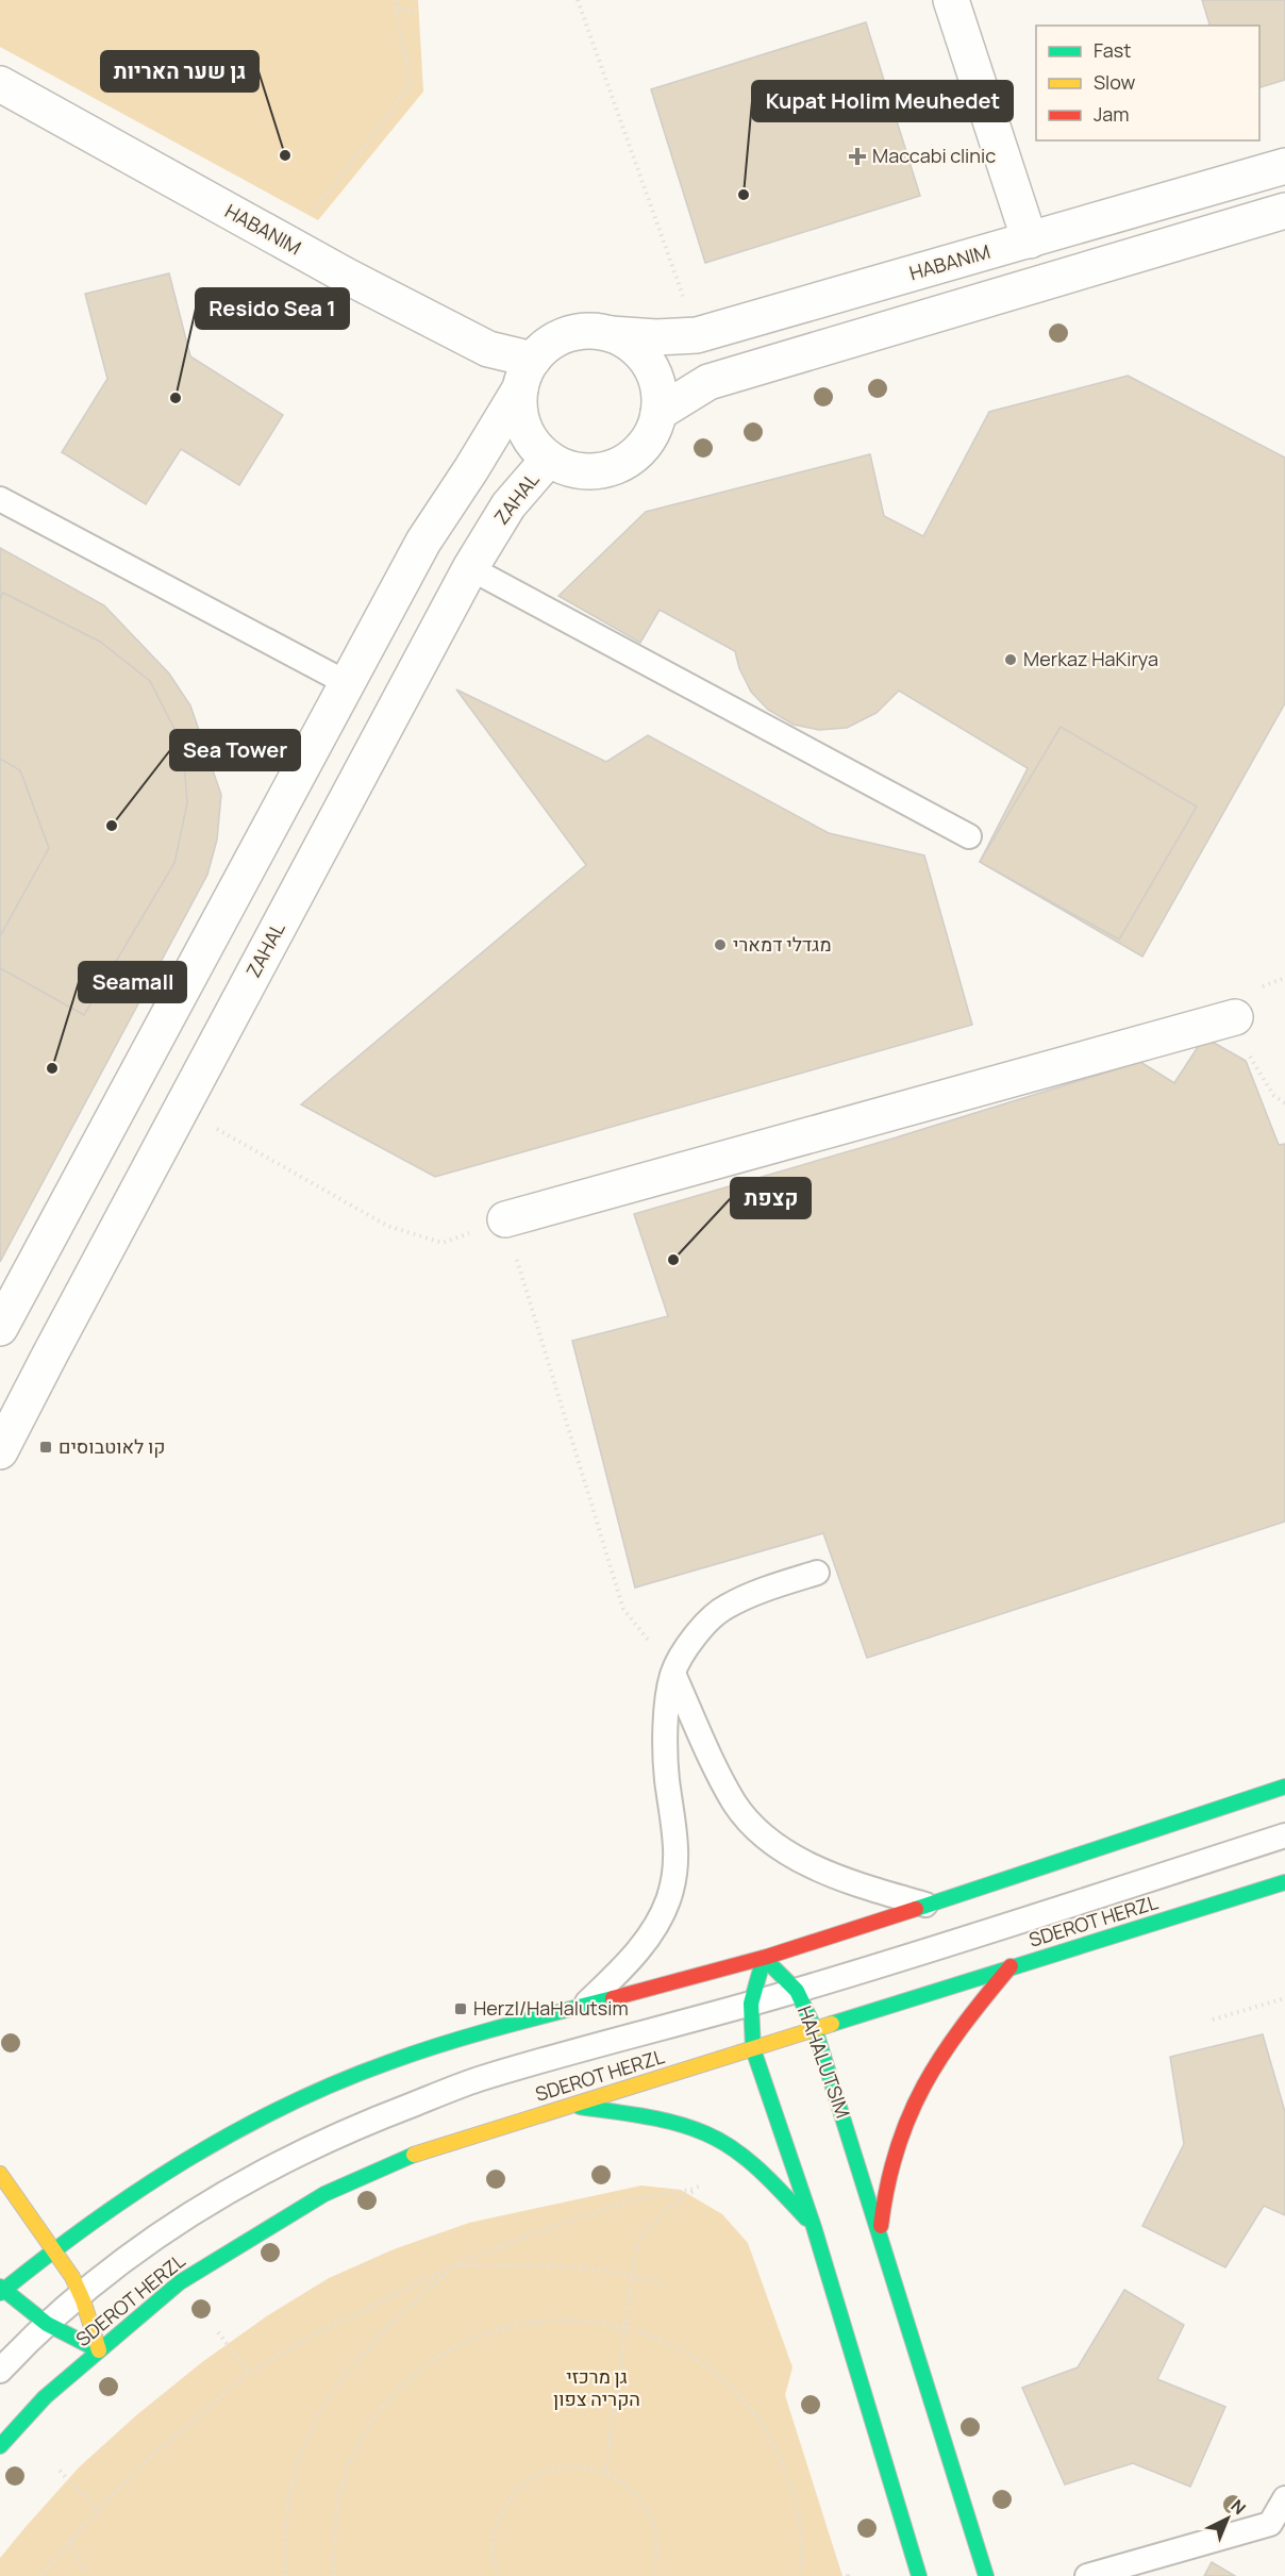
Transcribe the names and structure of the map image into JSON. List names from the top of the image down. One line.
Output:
{"streets":{"main road":["SDEROT HERZL","HAHALUTSIM"],"street":["HABANIM","ZAHAL"]},"crossings":[["HABANIM","ZAHAL"],["SDEROT HERZL","HAHALUTSIM"]],"parks":["גן מרכזי הקריה צפון"],"places":{"other":["גן שער האריות","Kupat Holim Meuhedet","Resido Sea 1","Merkaz HaKirya","Sea Tower","מגדלי דמארי","Seamall","קצפת"],"health":["Maccabi clinic"],"transit":["קו לאוטבוסים","Herzl/HaHalutsim"]},"legend":["Fast","Slow","Jam"],"north":"top right"}
